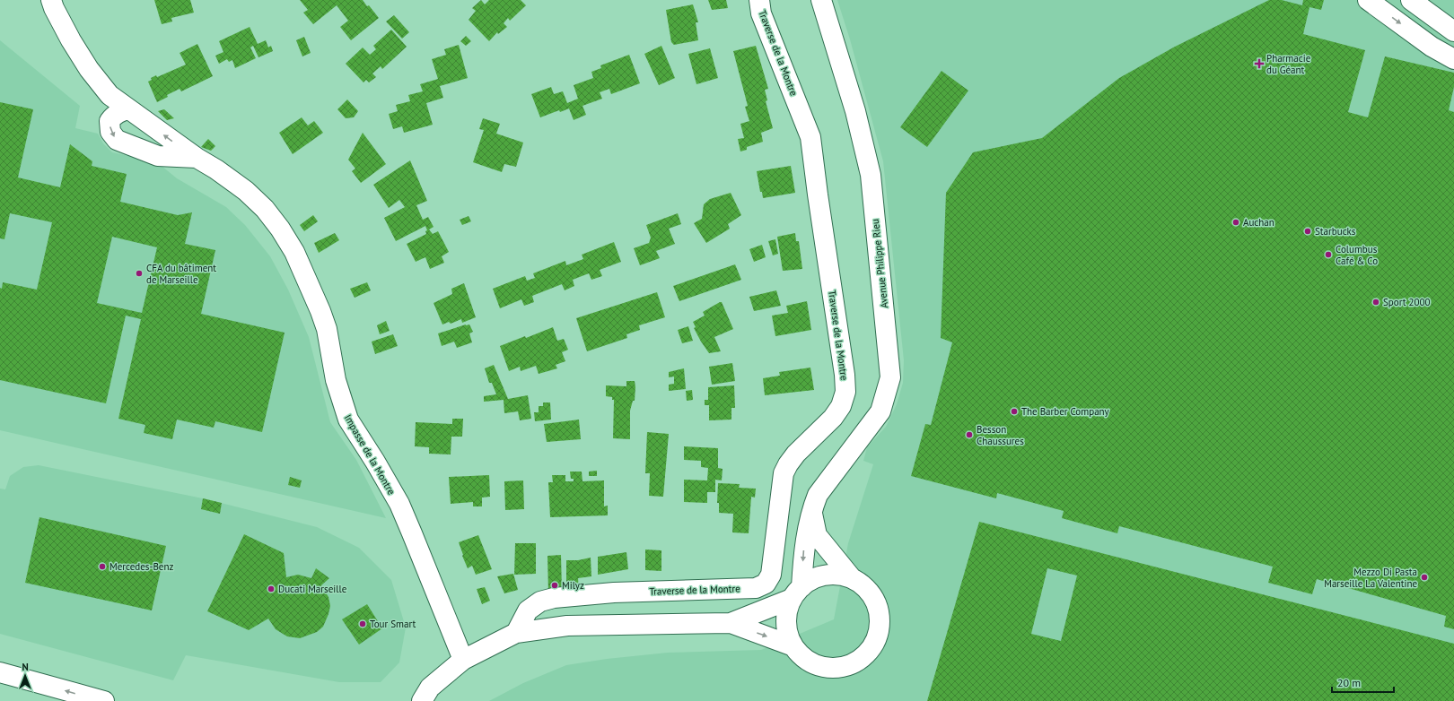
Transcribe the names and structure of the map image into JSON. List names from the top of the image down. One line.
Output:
{"streets":{"main road":["Traverse de la Montre","Avenue Philippe Rieu","Impasse de la Montre"]},"places":{"health":["Pharmacie du Géant"],"other":["Auchan","Starbucks","Columbus Café & Co","CFA du bâtiment de Marseille","Sport 2000","The Barber Company","Besson Chaussures","Mercedes-Benz","Mezzo Di Pasta Marseille La Valentine","Milyz","Ducati Marseille","Tour Smart"]},"scale_bar":"20 m","north":"top"}
